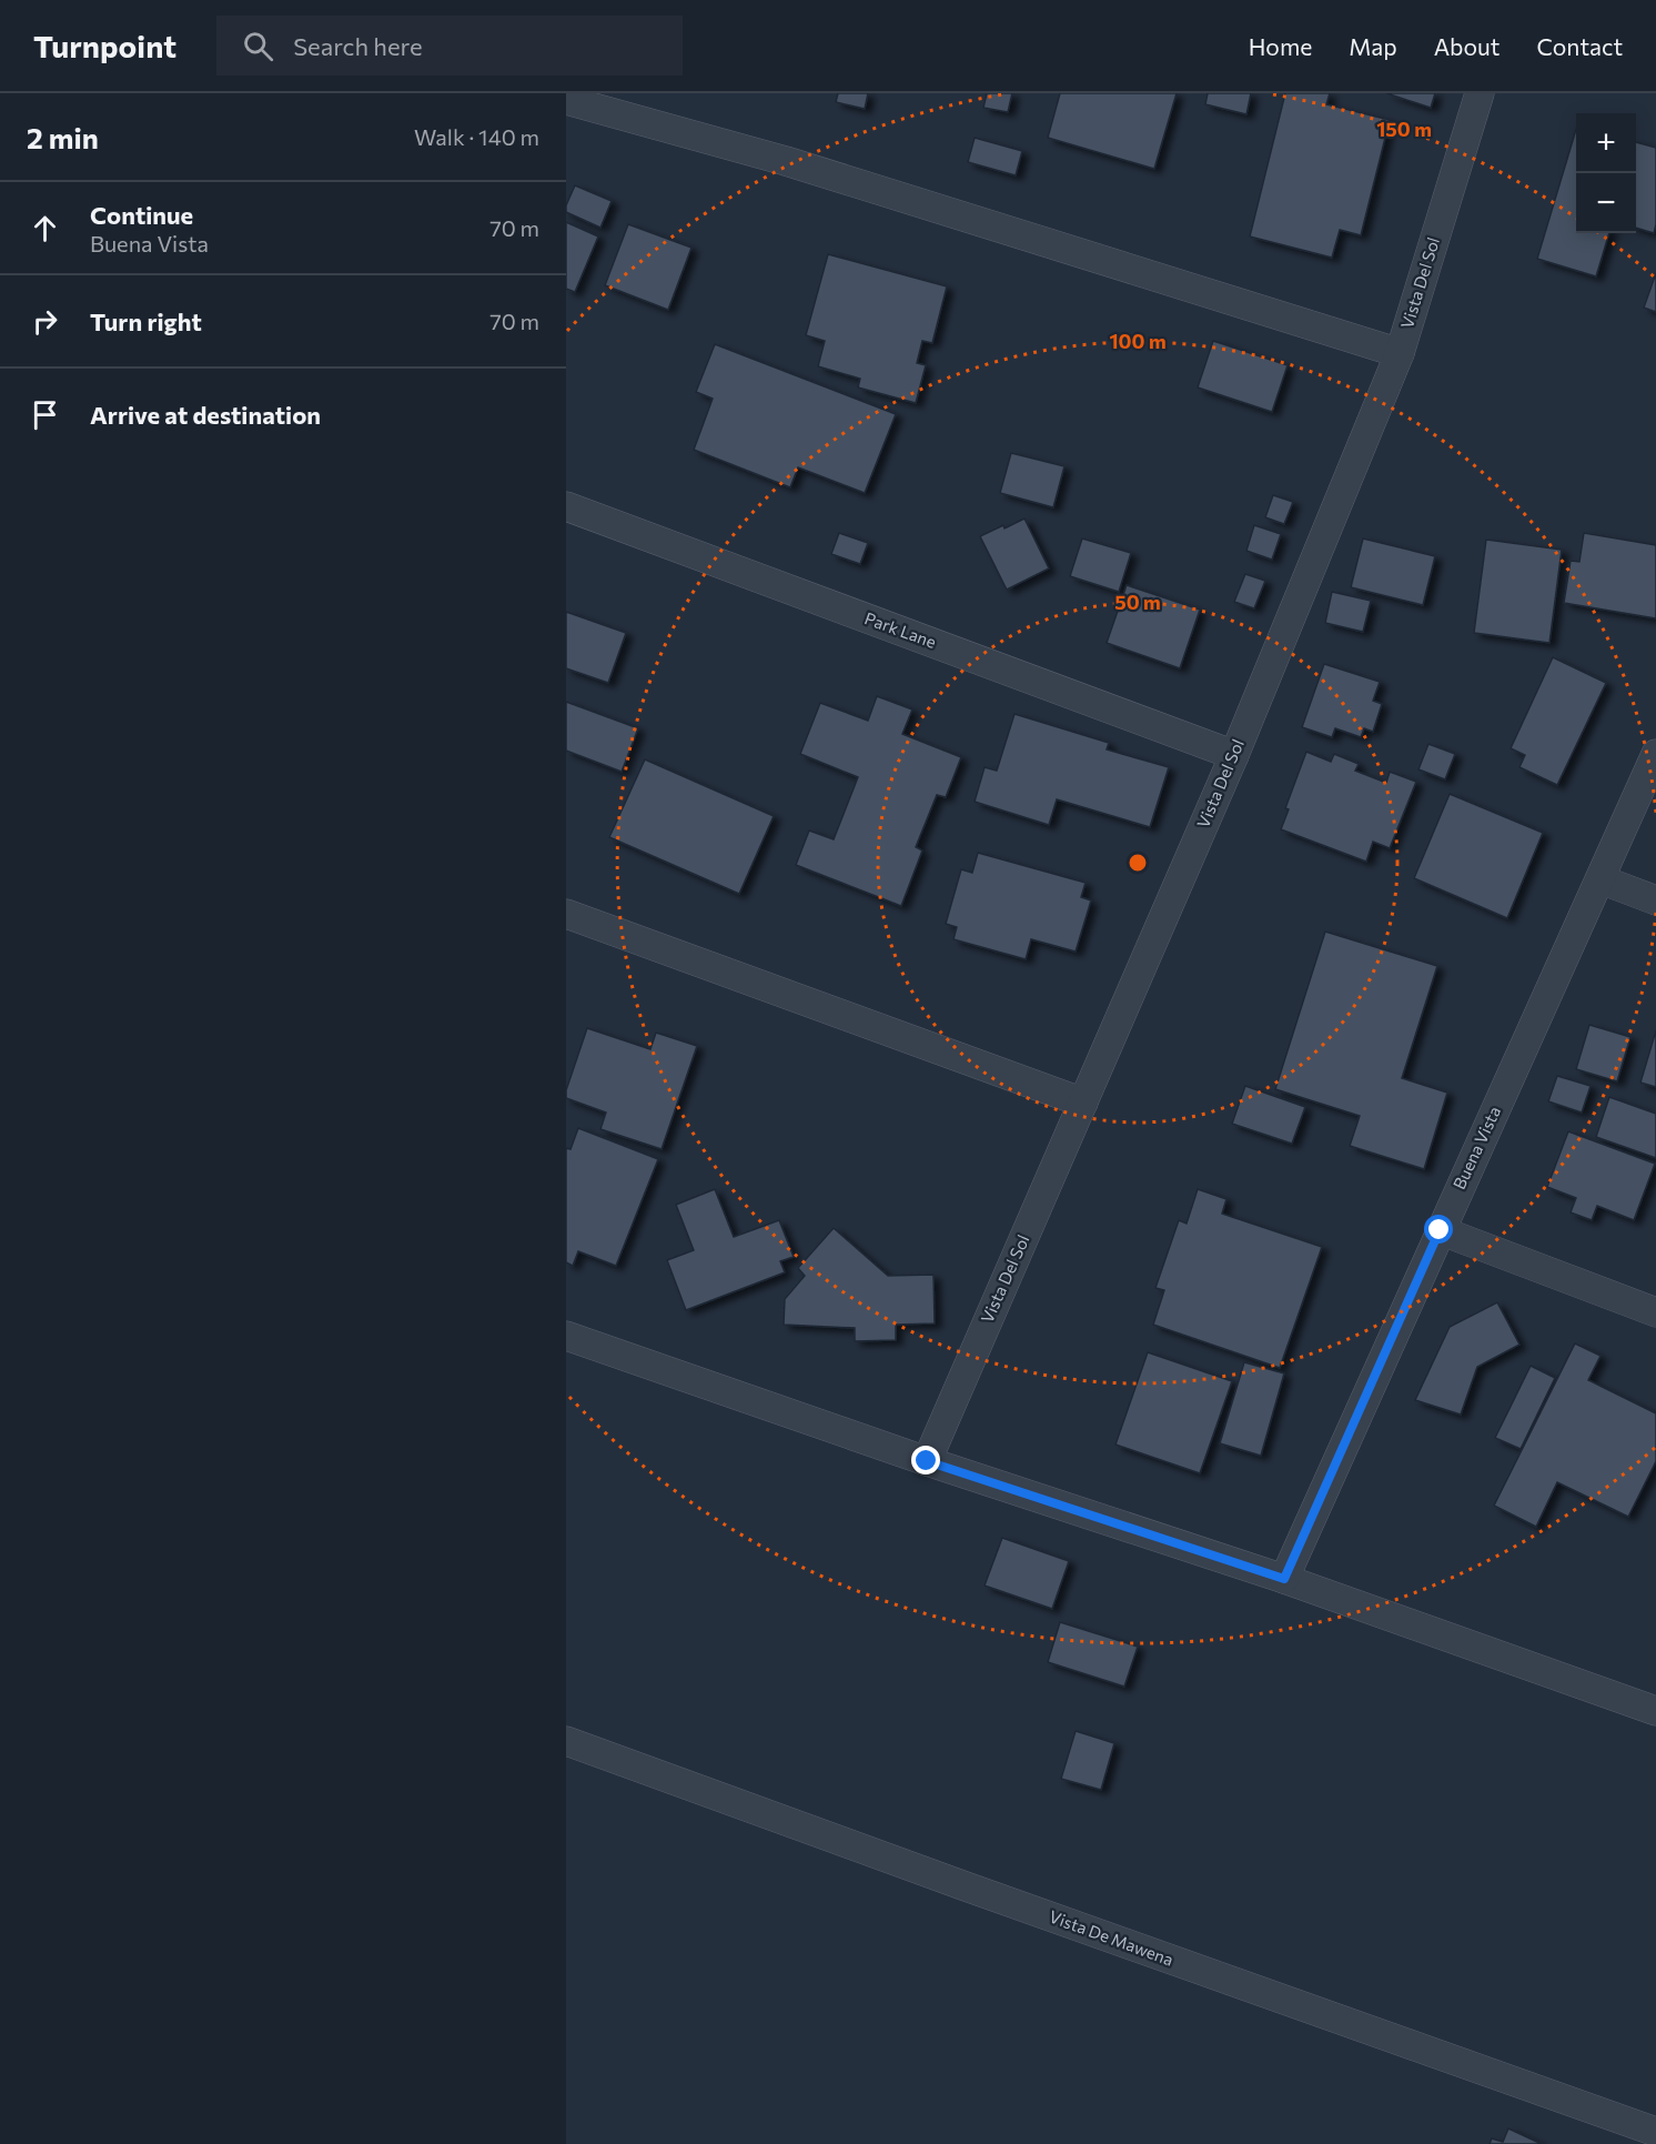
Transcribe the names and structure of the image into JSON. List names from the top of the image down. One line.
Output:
{"streets":{"street":["Vista Del Sol","Park Lane","Buena Vista","Vista De Mawena"]},"crossings":[["Vista Del Sol","Park Lane"]],"page":{"header":"Turnpoint","search":"Search here","nav":["Home","Map","About","Contact"],"heading":["2 min","Walk · 140 m"],"map_buttons":["+","−"],"list":[["Continue","Buena Vista","70 m"],["Turn right","70 m"],"Arrive at destination"]},"rings":["150 m","100 m","50 m"]}
